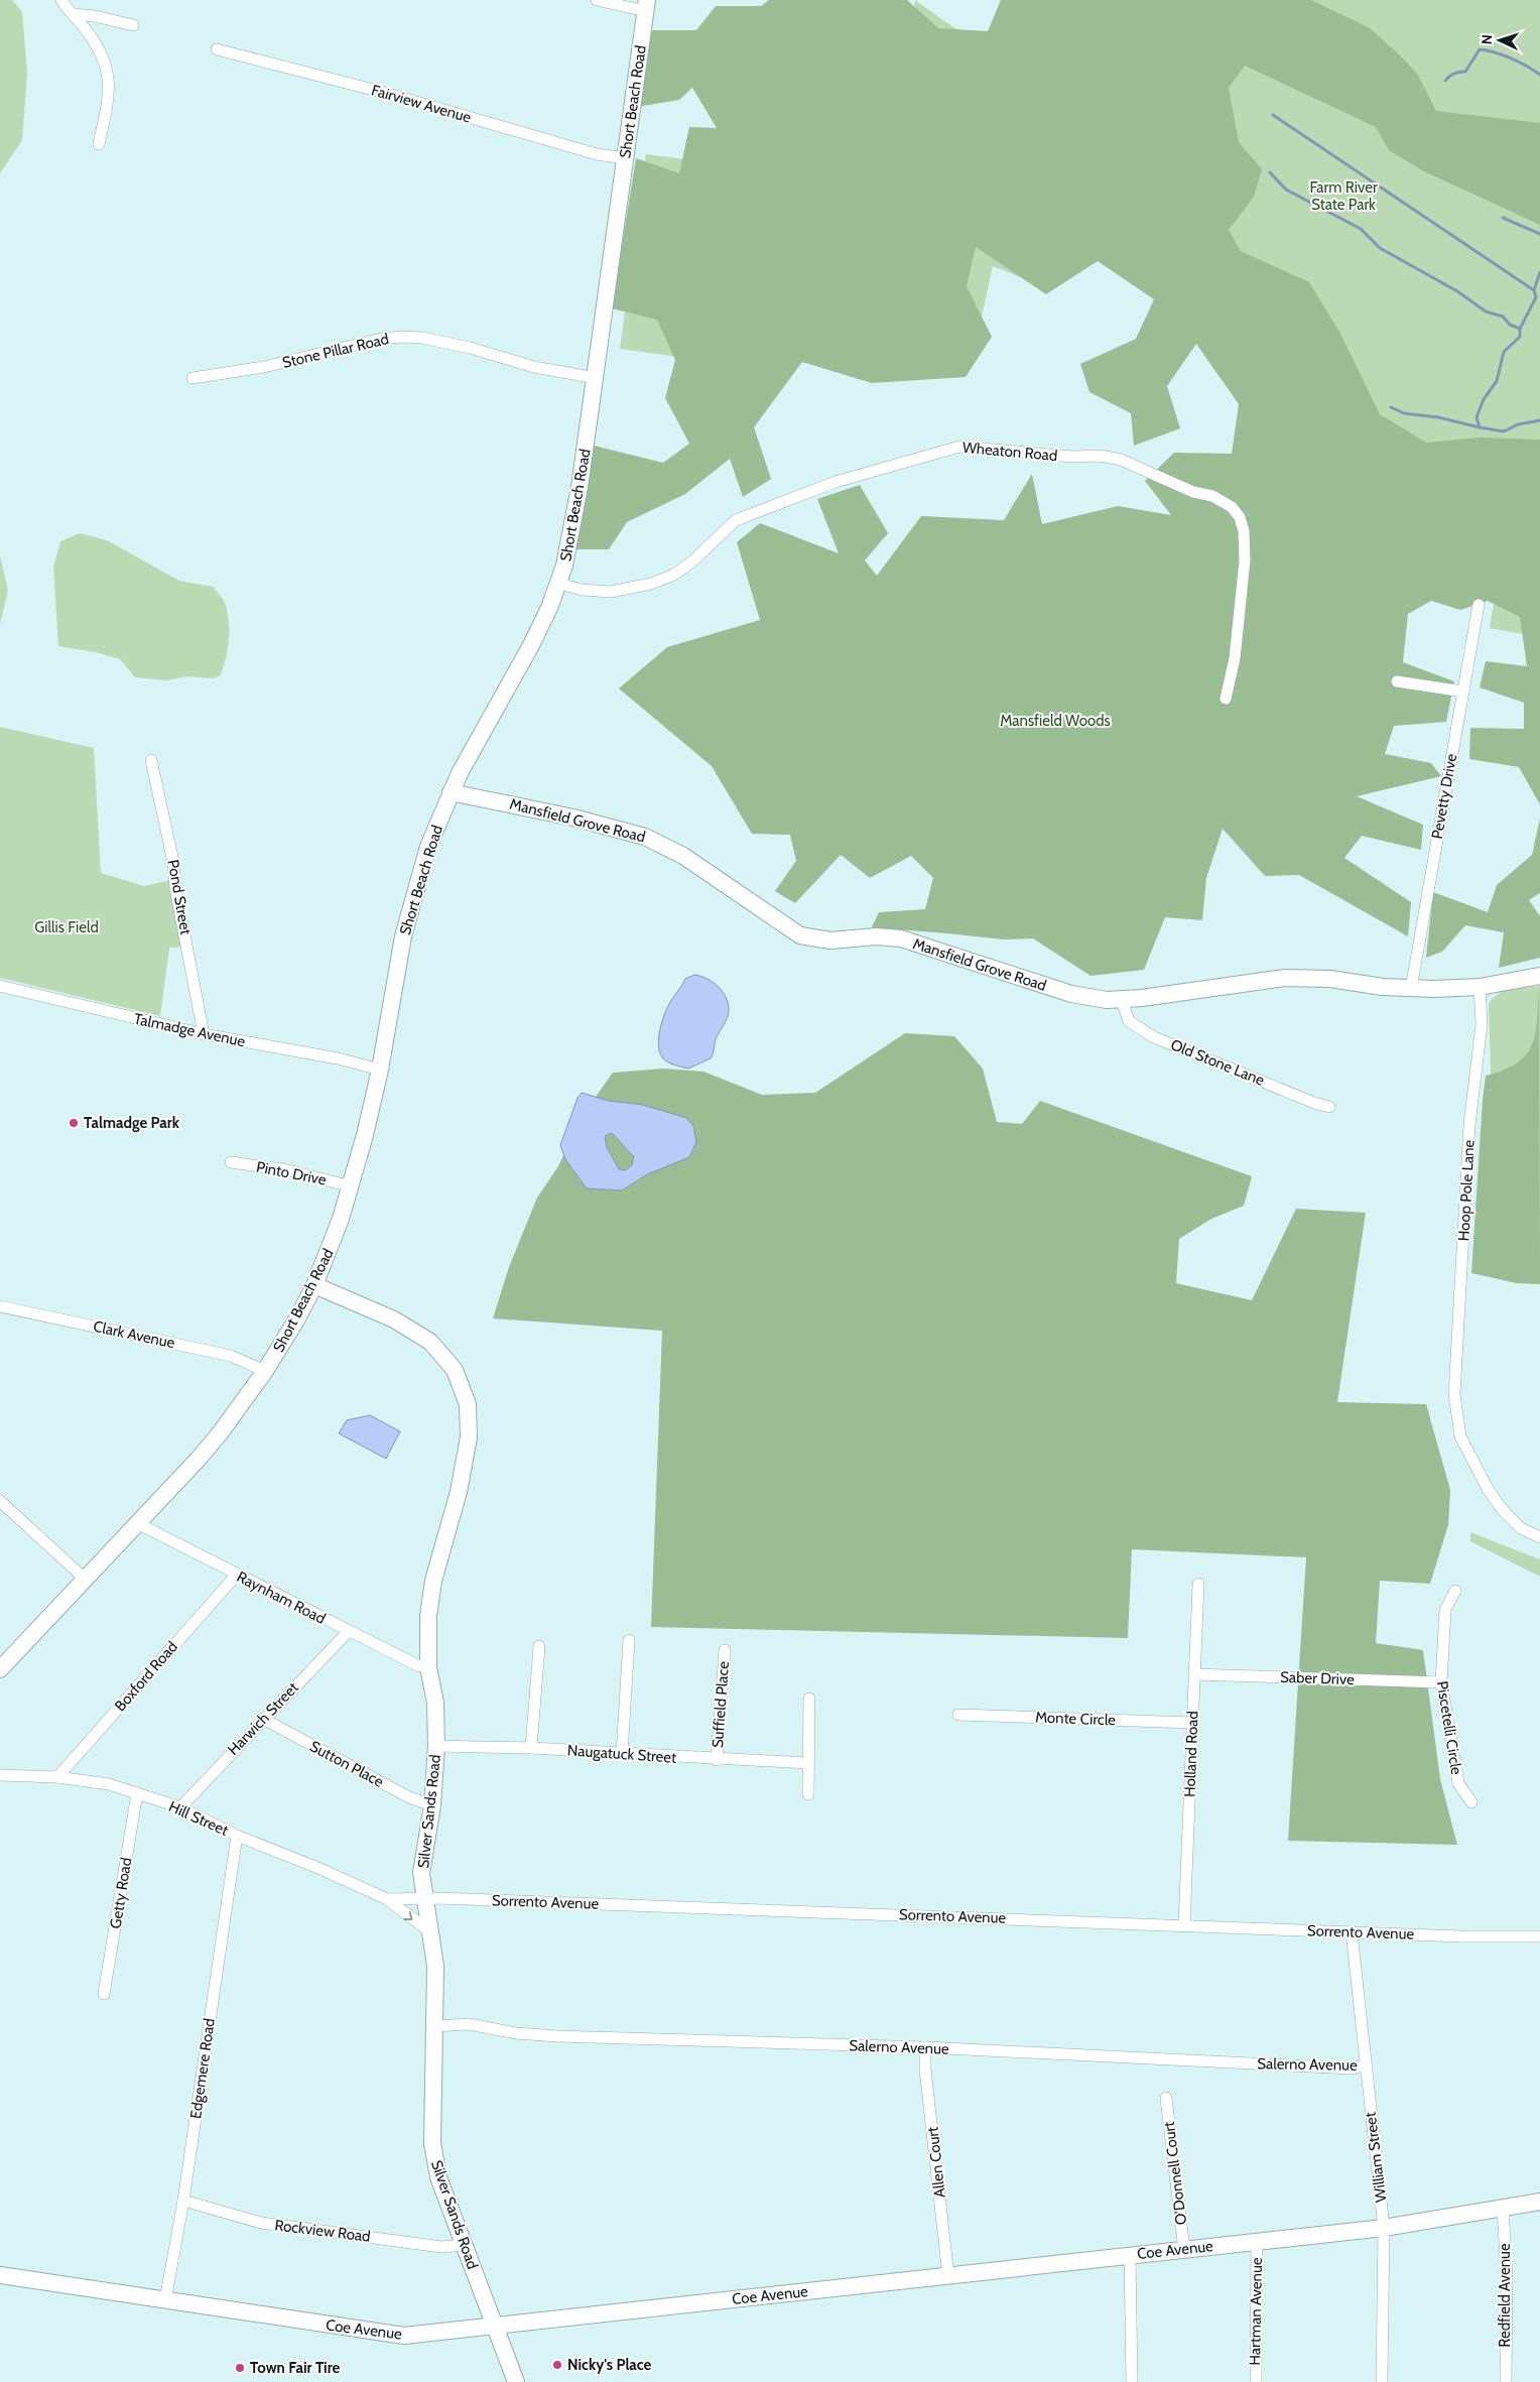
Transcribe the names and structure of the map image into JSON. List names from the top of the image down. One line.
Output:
{"streets":{"main road":["Short Beach Road","Mansfield Grove Road","Silver Sands Road","Coe Avenue"],"street":["Fairview Avenue","Stone Pillar Road","Wheaton Road","Pevetty Drive","Pond Street","Talmadge Avenue","Old Stone Lane","Pinto Drive","Hoop Pole Lane","Clark Avenue","Raynham Road","Boxford Road","Saber Drive","Suffield Place","Harwich Street","Monte Circle","Piscetelli Circle","Naugatuck Street","Holland Road","Sutton Place","Hill Street","Getty Road","Sorrento Avenue","Salerno Avenue","Edgemere Road","William Street","Allen Court","O'Donnell Court","Rockview Road","Redfield Avenue","Hartman Avenue"]},"crossings":[["Short Beach Road","Fairview Avenue"],["Short Beach Road","Stone Pillar Road"],["Short Beach Road","Wheaton Road"],["Short Beach Road","Mansfield Grove Road"],["Short Beach Road","Talmadge Avenue"],["Short Beach Road","Pinto Drive"],["Short Beach Road","Clark Avenue"],["Short Beach Road","Raynham Road"],["Short Beach Road","Silver Sands Road"],["Pevetty Drive","Mansfield Grove Road"],["Mansfield Grove Road","Old Stone Lane"],["Mansfield Grove Road","Hoop Pole Lane"],["Pond Street","Talmadge Avenue"],["Raynham Road","Boxford Road"],["Raynham Road","Harwich Street"],["Raynham Road","Silver Sands Road"],["Boxford Road","Hill Street"],["Saber Drive","Piscetelli Circle"],["Saber Drive","Holland Road"],["Suffield Place","Naugatuck Street"],["Harwich Street","Sutton Place"],["Harwich Street","Hill Street"],["Monte Circle","Holland Road"],["Naugatuck Street","Silver Sands Road"],["Holland Road","Sorrento Avenue"],["Sutton Place","Silver Sands Road"],["Silver Sands Road","Hill Street"],["Silver Sands Road","Sorrento Avenue"],["Silver Sands Road","Salerno Avenue"],["Silver Sands Road","Rockview Road"],["Silver Sands Road","Coe Avenue"],["Hill Street","Getty Road"],["Hill Street","Sorrento Avenue"],["Hill Street","Edgemere Road"],["Sorrento Avenue","William Street"],["Salerno Avenue","William Street"],["Salerno Avenue","Allen Court"],["Edgemere Road","Rockview Road"],["Edgemere Road","Coe Avenue"],["William Street","Coe Avenue"],["Allen Court","Coe Avenue"],["O'Donnell Court","Coe Avenue"],["Coe Avenue","Redfield Avenue"],["Coe Avenue","Hartman Avenue"]],"parks":["Farm River State Park","Mansfield Woods","Gillis Field"],"places":["Talmadge Park","Nicky's Place","Town Fair Tire"],"north":"left"}
